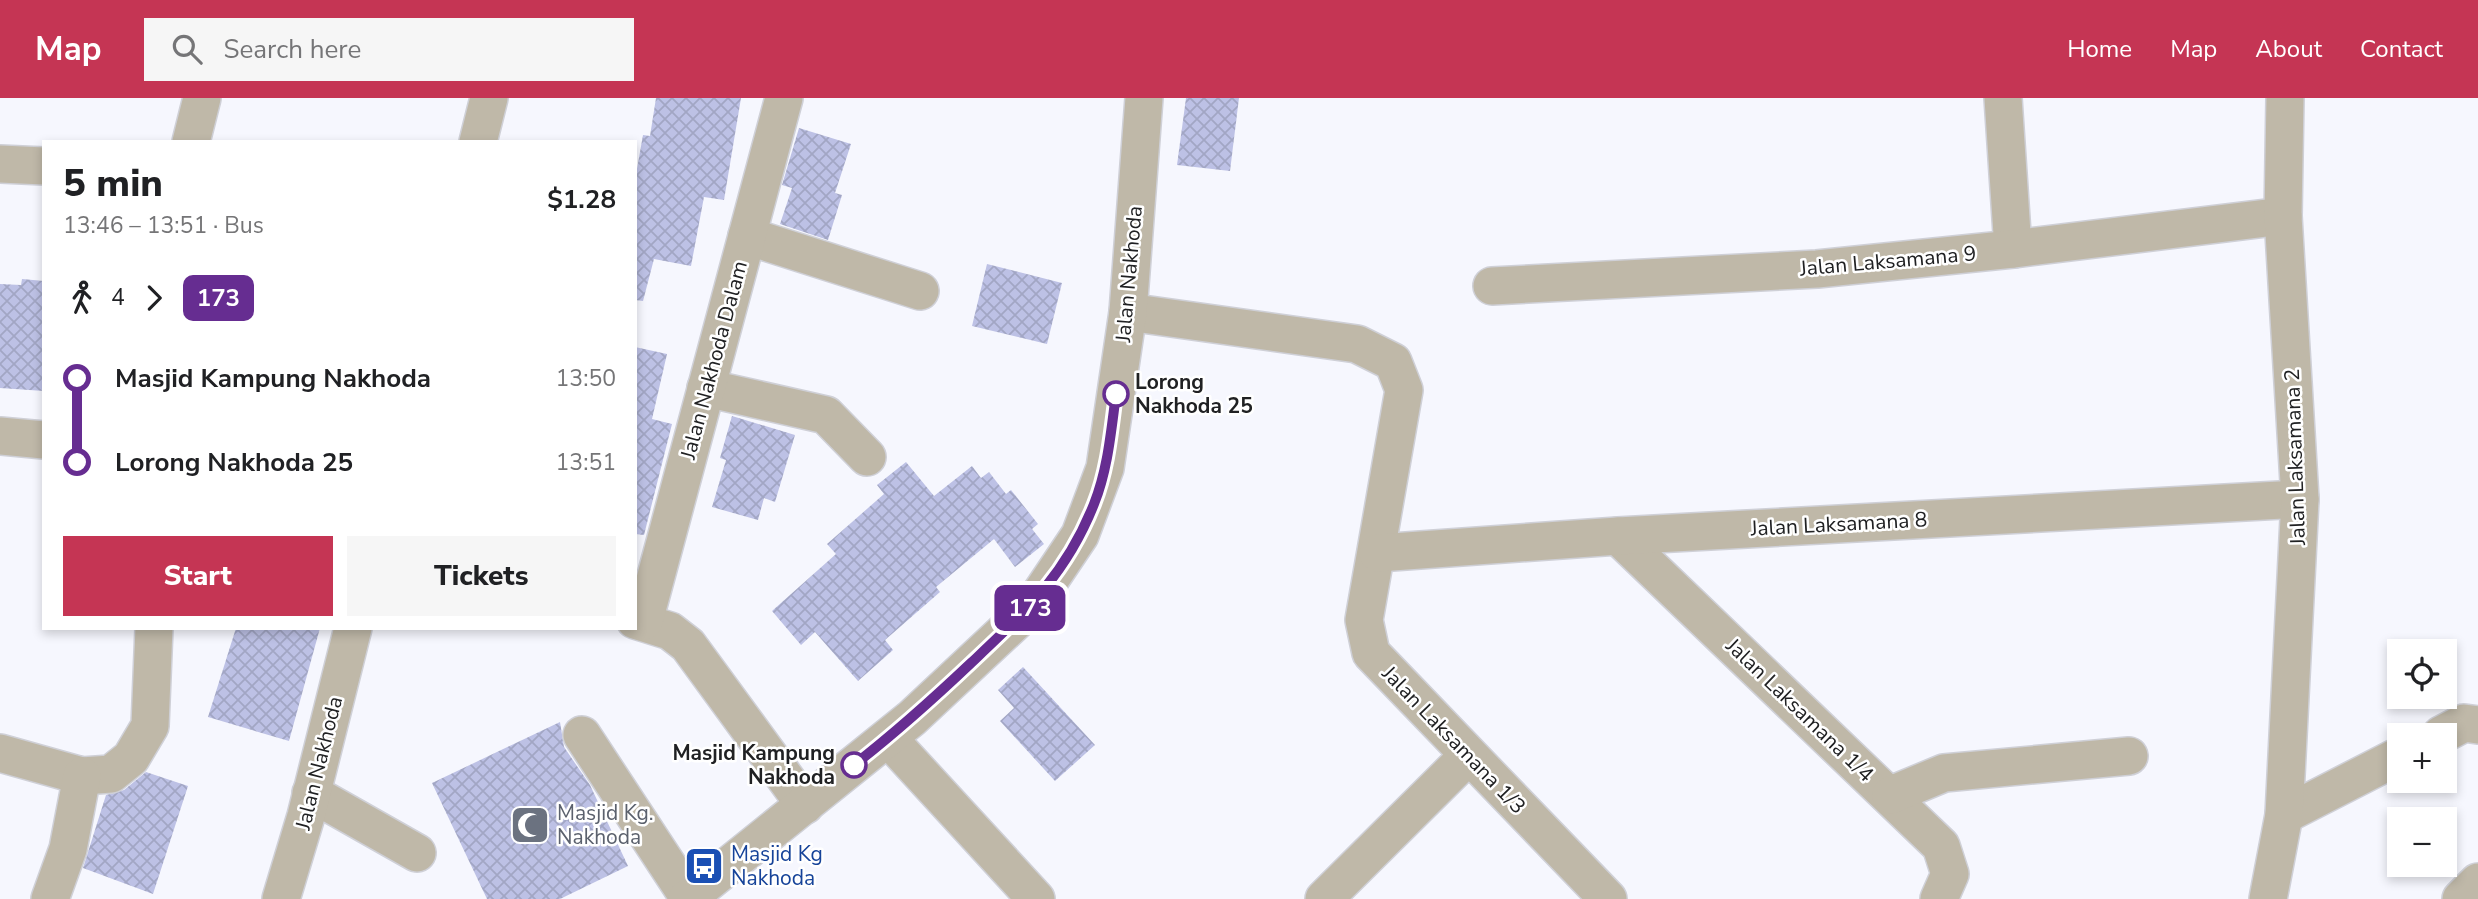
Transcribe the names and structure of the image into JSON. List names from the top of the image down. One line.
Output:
{"streets":{"street":["Jalan Laksamana 9","Jalan Nakhoda","Jalan Nakhoda Dalam","Jalan Laksamana 2","Jalan Laksamana 8","Jalan Laksamana 1/4","Jalan Laksamana 1/3"]},"crossings":[["Jalan Laksamana 9","Jalan Laksamana 2"],["Jalan Laksamana 2","Jalan Laksamana 8"],["Jalan Laksamana 8","Jalan Laksamana 1/4"],["Jalan Laksamana 8","Jalan Laksamana 1/3"]],"places":{"other":["Lorong Nakhoda 25","Masjid Kampung Nakhoda"],"mosque":["Masjid Kg. Nakhoda"],"bus stop":["Masjid Kg Nakhoda"]},"lines":["bus line 173"],"page":{"header":"Map","search":"Search here","nav":["Home","Map","About","Contact"],"on_map":"173","heading":["5 min","13:46 – 13:51 · Bus","$1.28"],"legs":["4","173"],"list":[{"name":"Masjid Kampung Nakhoda","value":"13:50"},{"name":"Lorong Nakhoda 25","value":"13:51"}],"buttons":["Start","Tickets"],"map_buttons":["+","−"]}}
